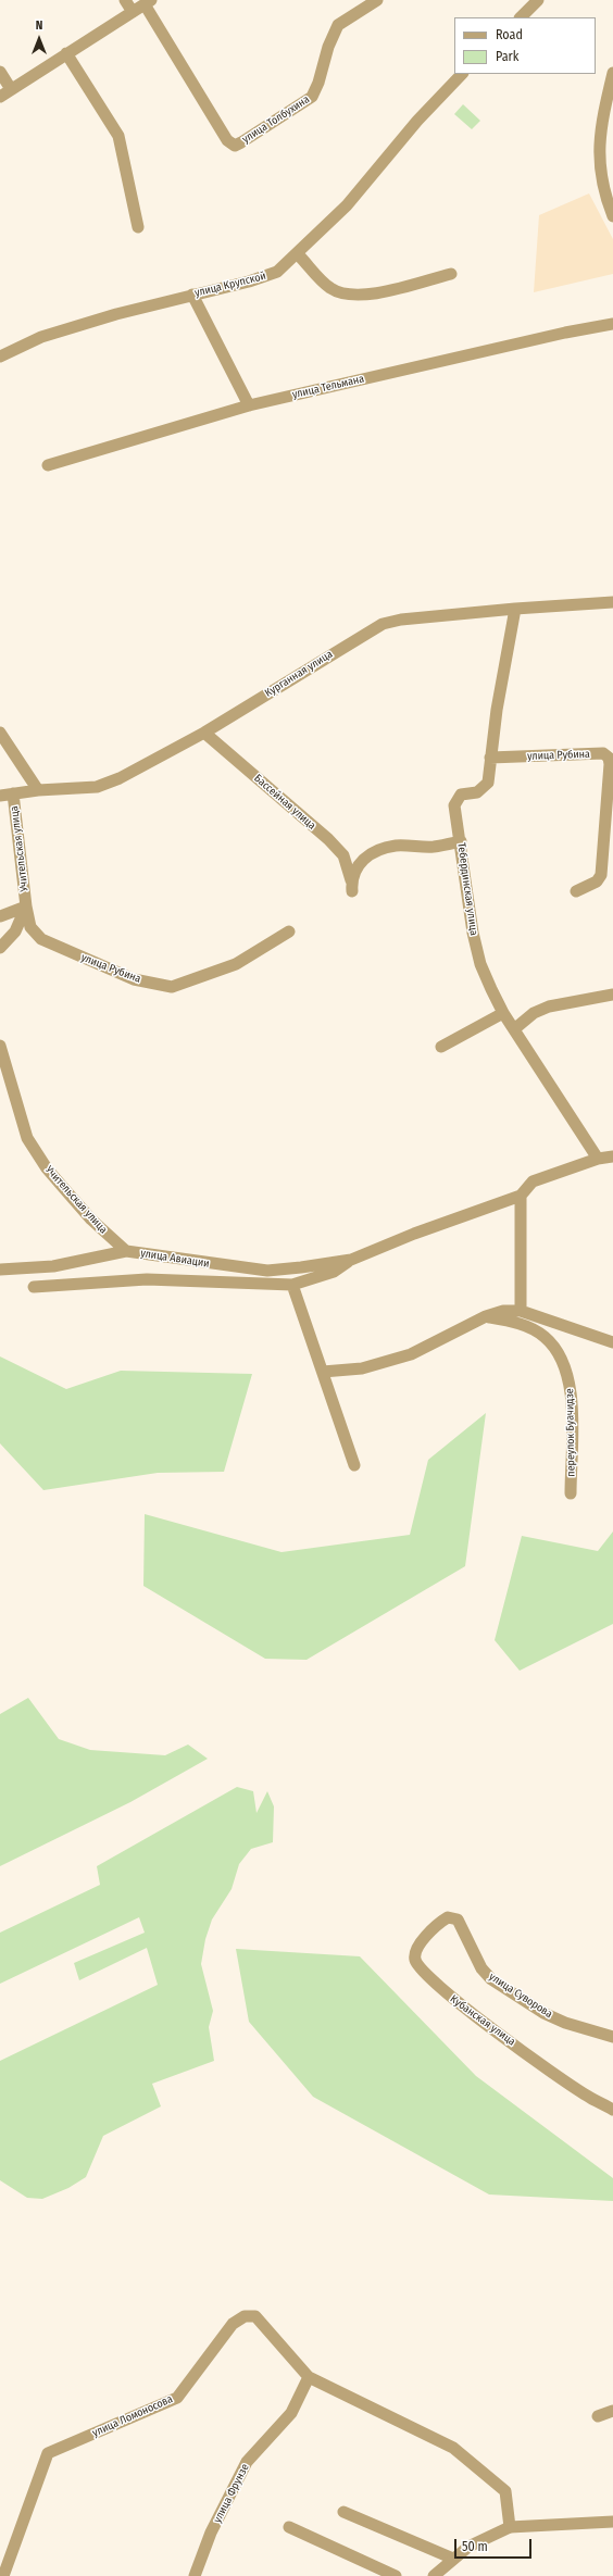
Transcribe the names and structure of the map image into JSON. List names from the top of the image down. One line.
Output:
{"streets":{"street":["улица Толбухина","улица Крупской","улица Тельмана","Курганная улица","улица Рубина","Бассейная улица","Учительская улица","Тебердинская улица","улица Авиации","переулок Буачидзе","улица Суворова","Кубанская улица","улица Ломоносова","улица Фрунзе"]},"crossings":[["Курганная улица","Бассейная улица"],["Курганная улица","Учительская улица"],["Курганная улица","Тебердинская улица"],["улица Рубина","Учительская улица"],["улица Рубина","Тебердинская улица"],["Бассейная улица","Тебердинская улица"],["Учительская улица","улица Авиации"],["Тебердинская улица","улица Авиации"],["улица Суворова","Кубанская улица"],["улица Ломоносова","улица Фрунзе"]],"legend":["Road","Park"],"scale_bar":"50 m","north":"top"}
